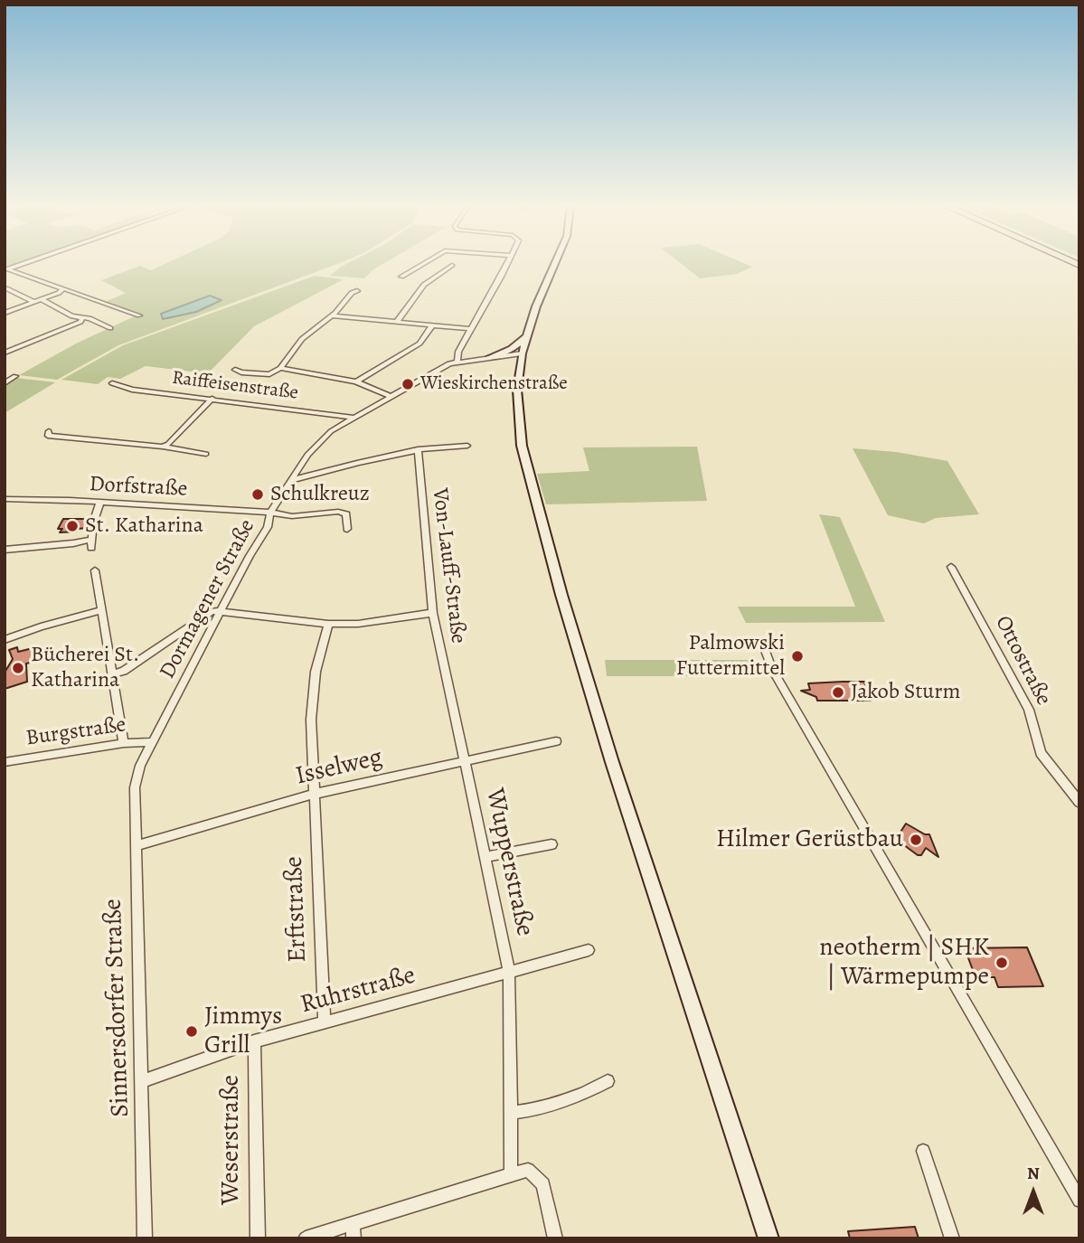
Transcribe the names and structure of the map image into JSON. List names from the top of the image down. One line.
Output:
{"streets":{"street":["Raiffeisenstraße","Dorfstraße","Von-Lauff-Straße","Dormagener Straße","Ottostraße","Burgstraße","Isselweg","Wupperstraße","Erftstraße","Ruhrstraße","Sinnersdorfer Straße","Weserstraße"]},"crossings":[["Raiffeisenstraße","Dormagener Straße"],["Dorfstraße","Dormagener Straße"],["Von-Lauff-Straße","Isselweg"],["Von-Lauff-Straße","Wupperstraße"],["Dormagener Straße","Burgstraße"],["Dormagener Straße","Sinnersdorfer Straße"],["Isselweg","Wupperstraße"],["Isselweg","Erftstraße"],["Isselweg","Sinnersdorfer Straße"],["Wupperstraße","Ruhrstraße"],["Erftstraße","Ruhrstraße"],["Ruhrstraße","Sinnersdorfer Straße"],["Ruhrstraße","Weserstraße"]],"places":["Wieskirchenstraße","Schulkreuz","St. Katharina","Palmowski Futtermittel","Bücherei St. Katharina","Jakob Sturm","Hilmer Gerüstbau","neotherm | SHK | Wärmepumpe","Jimmys Grill"],"north":"top"}
